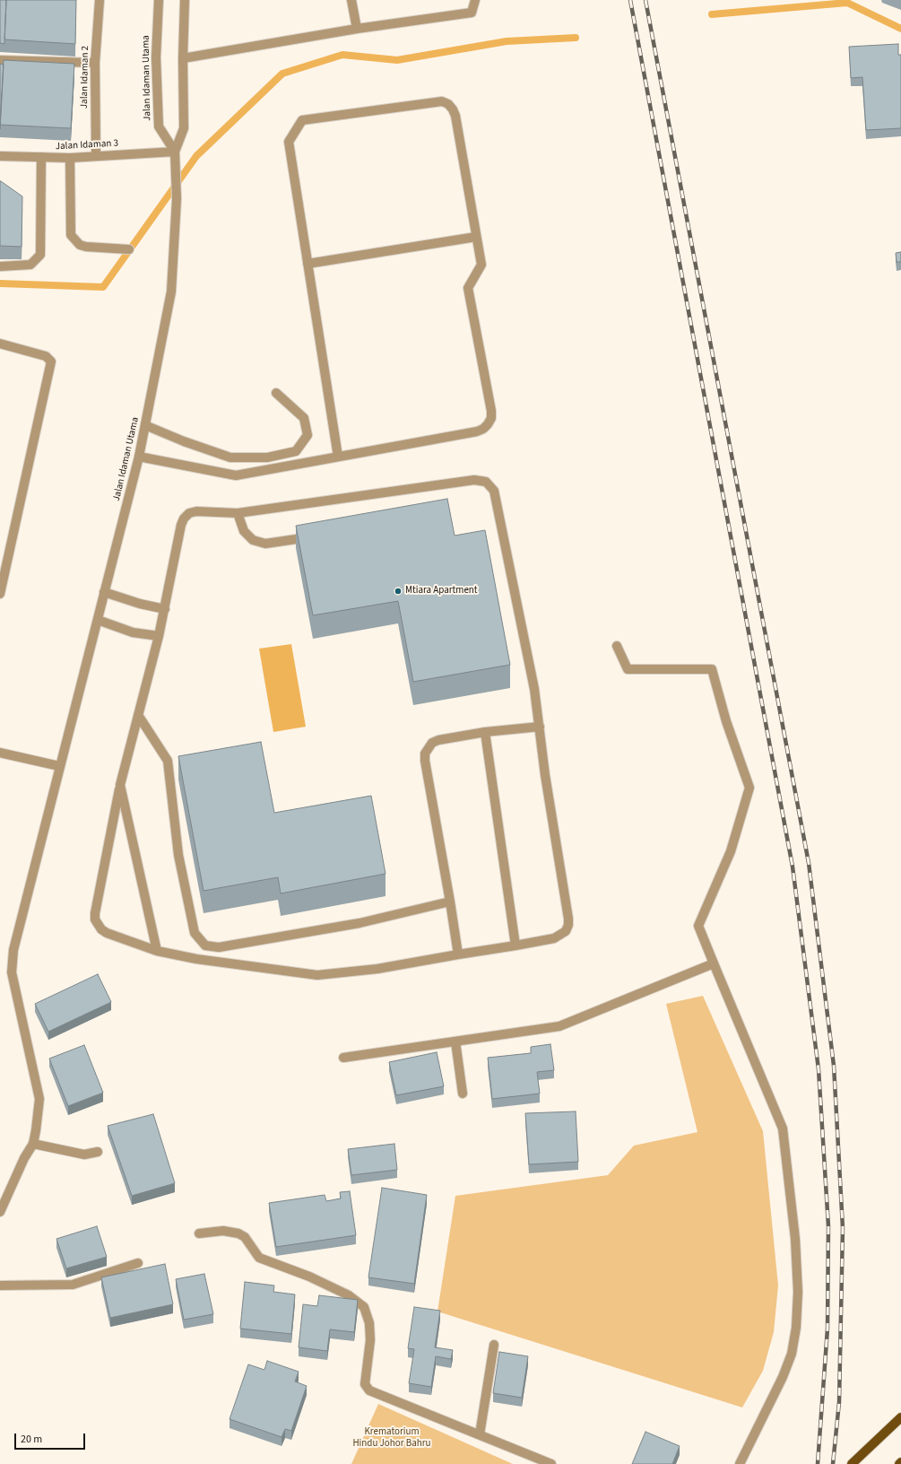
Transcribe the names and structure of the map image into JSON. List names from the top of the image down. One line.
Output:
{"streets":{"street":["Jalan Idaman 2","Jalan Idaman Utama","Jalan Idaman 3"]},"crossings":[["Jalan Idaman 2","Jalan Idaman 3"],["Jalan Idaman Utama","Jalan Idaman 3"]],"parks":["Krematorium Hindu Johor Bahru"],"places":["Mtiara Apartment"],"scale_bar":"20 m"}
